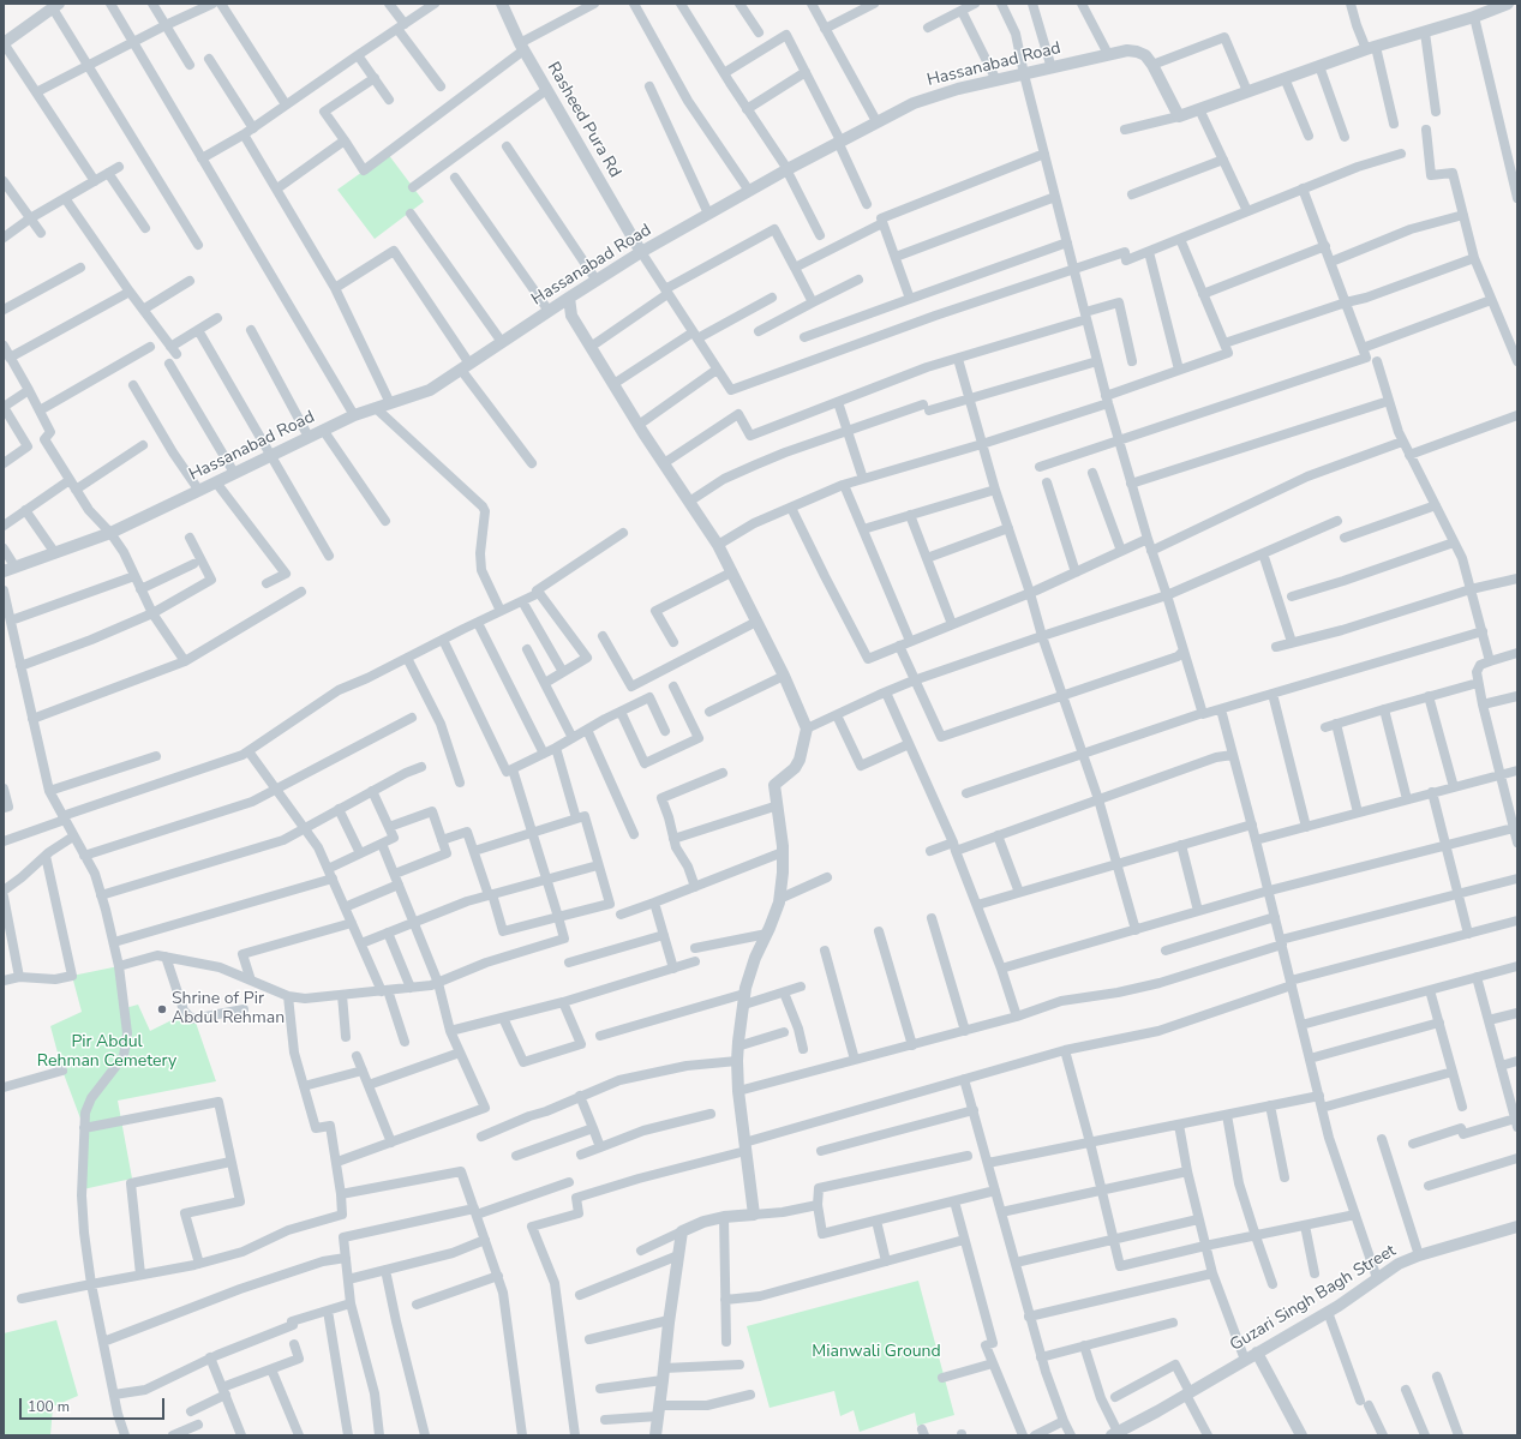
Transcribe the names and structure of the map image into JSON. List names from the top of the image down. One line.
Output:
{"streets":{"street":["Hassanabad Road","Rasheed Pura Rd","Guzari Singh Bagh Street"]},"crossings":[["Hassanabad Road","Rasheed Pura Rd"]],"parks":["Pir Abdul Rehman Cemetery","Mianwali Ground"],"places":["Shrine of Pir Abdul Rehman"],"scale_bar":"100 m"}
